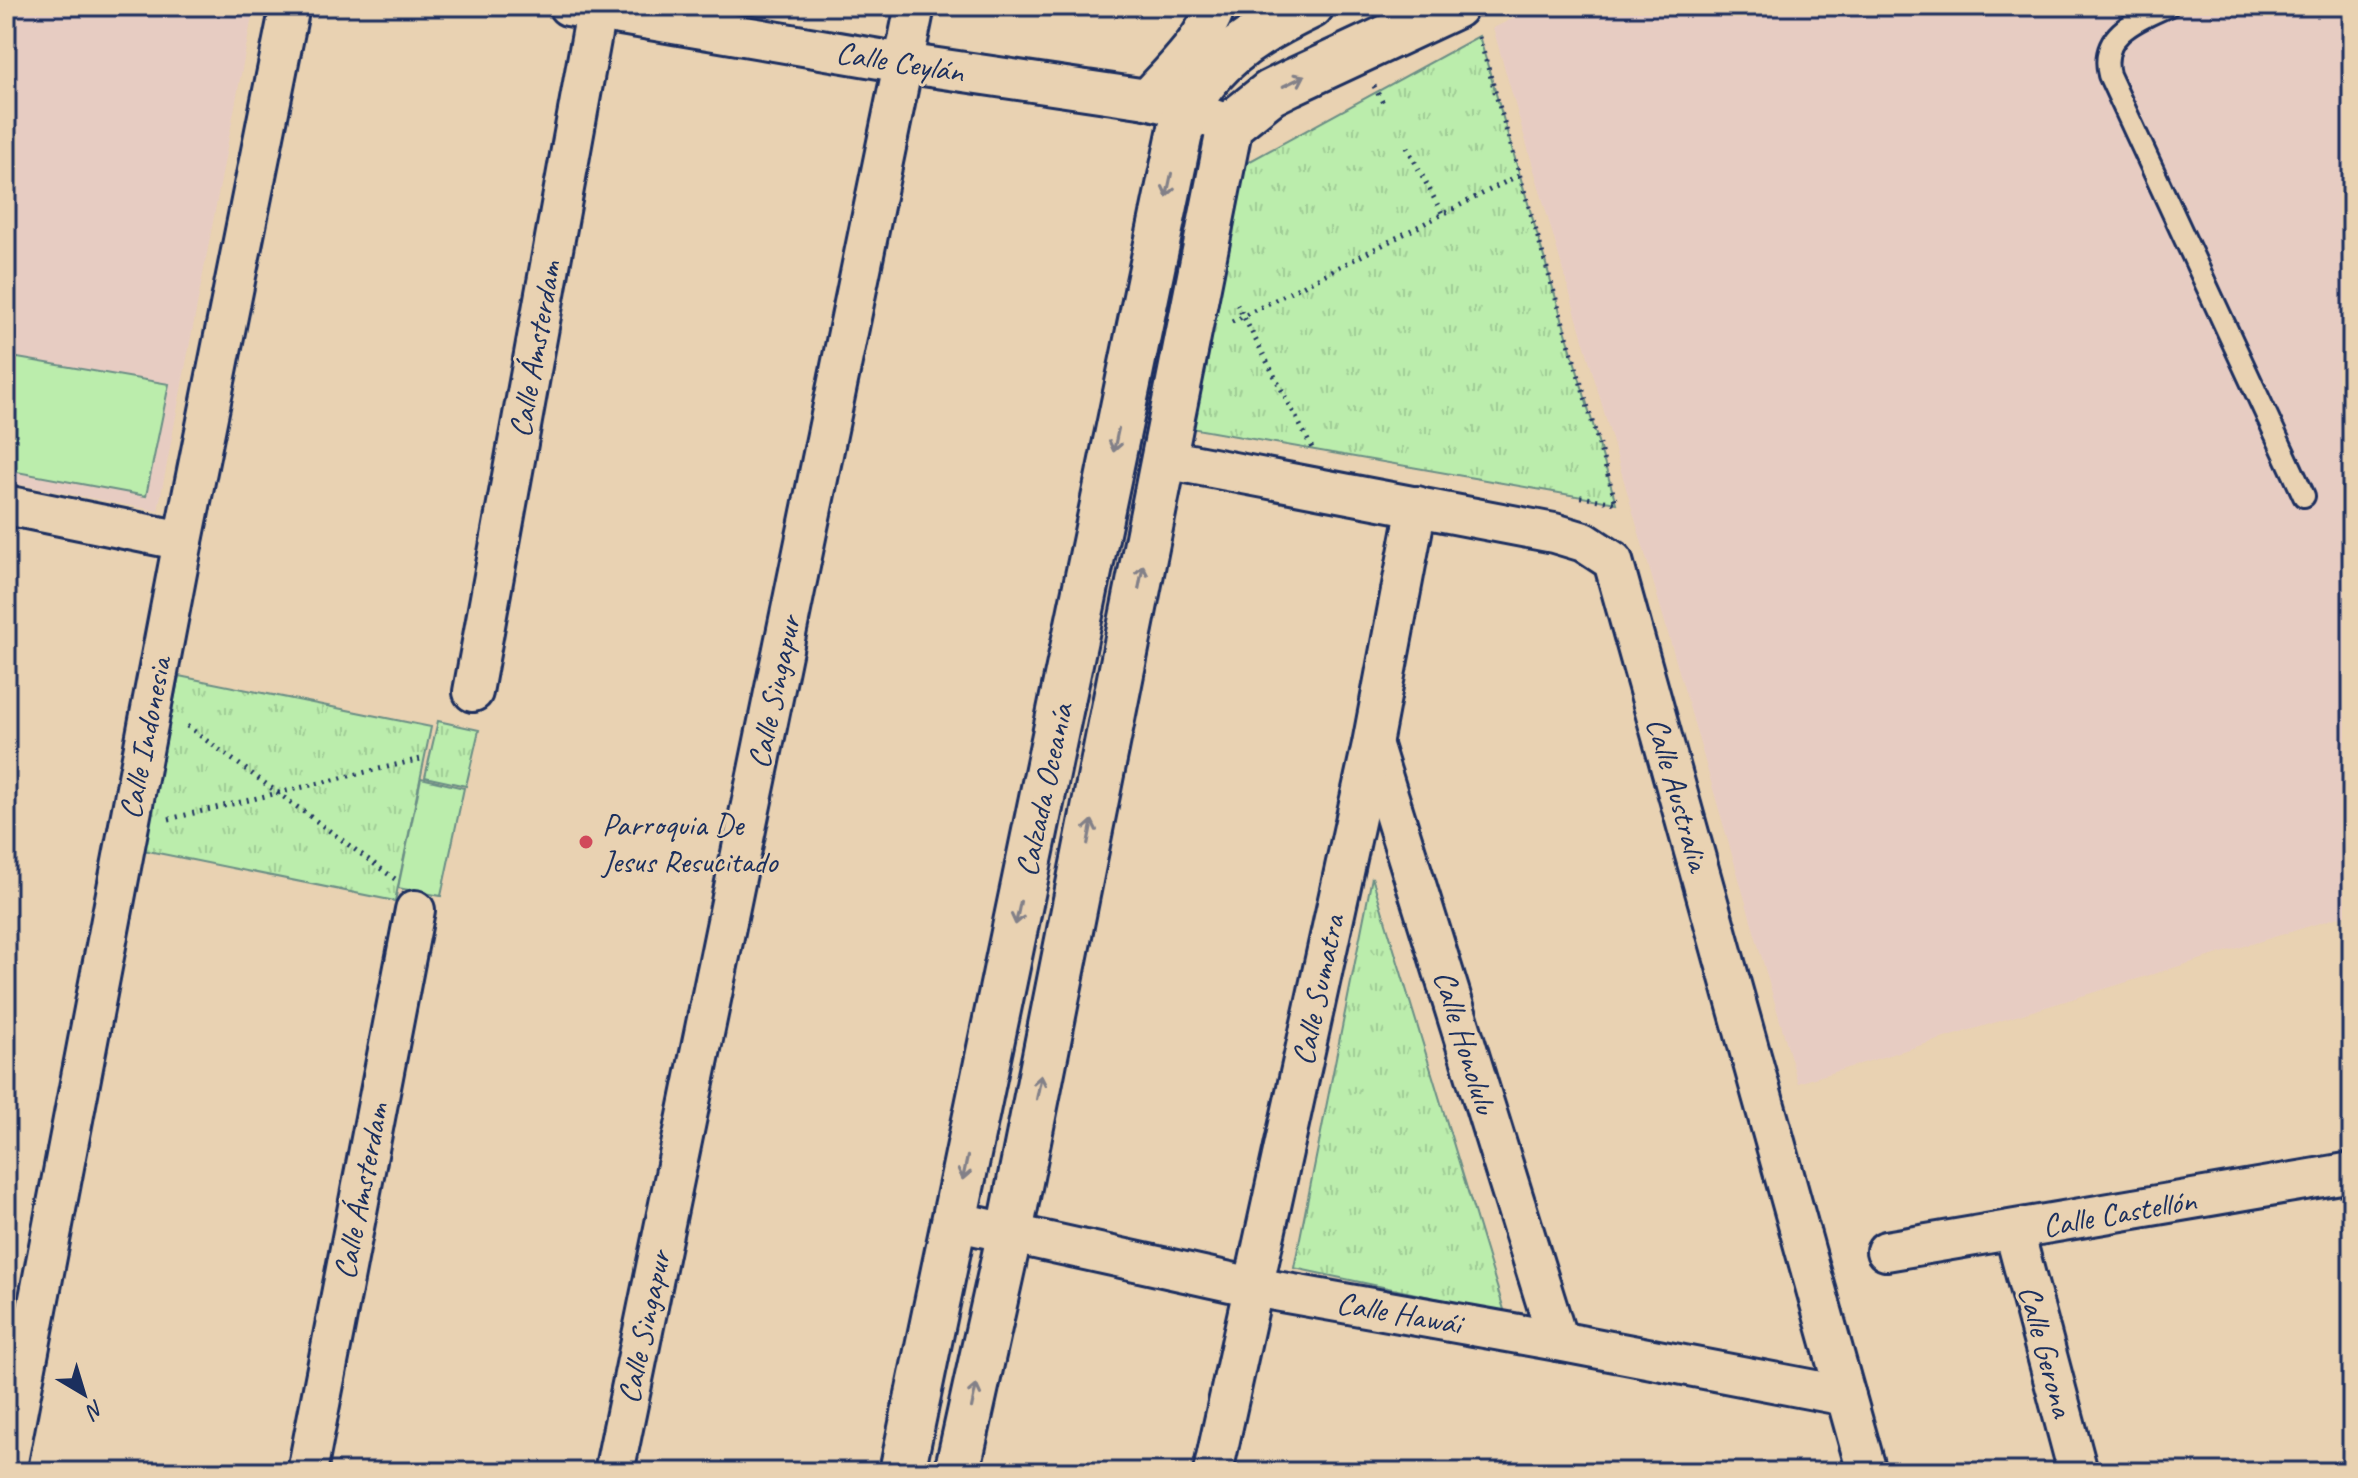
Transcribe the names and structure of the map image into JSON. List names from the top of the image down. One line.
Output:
{"streets":{"street":["Calle Ceylán","Calle Ámsterdam","Calle Singapur","Calle Indonesia","Calzada Oceanía","Calle Australia","Calle Sumatra","Calle Honolulu","Calle Castellón","Calle Hawái","Calle Gerona"]},"crossings":[["Calle Ceylán","Calle Ámsterdam"],["Calle Ceylán","Calle Singapur"],["Calle Ceylán","Calzada Oceanía"],["Calzada Oceanía","Calle Australia"],["Calzada Oceanía","Calle Hawái"],["Calle Australia","Calle Sumatra"],["Calle Australia","Calle Hawái"],["Calle Sumatra","Calle Honolulu"],["Calle Sumatra","Calle Hawái"],["Calle Honolulu","Calle Hawái"],["Calle Castellón","Calle Gerona"]],"places":["Parroquia De Jesus Resucitado"],"north":"bottom right"}
